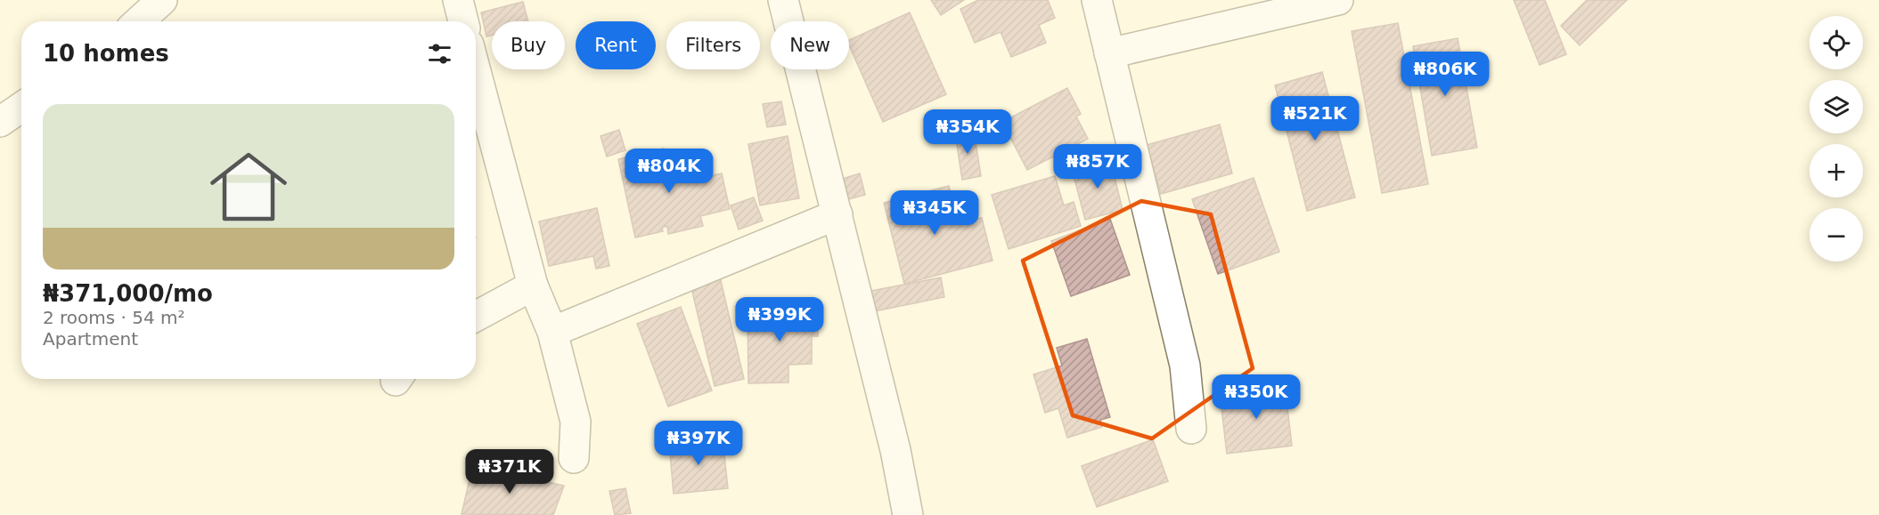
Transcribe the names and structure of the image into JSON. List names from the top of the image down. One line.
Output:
{"page":{"map_buttons":["+","−"],"chip":["Buy","Rent","Filters","New"],"heading":"10 homes","price":["₦806K","₦521K","₦354K","₦857K","₦804K","₦345K","₦399K","₦350K","₦397K","₦371K"],"list":[{"name":"₦371,000/mo","note":"2 rooms · 54 m² · Apartment"}]}}
